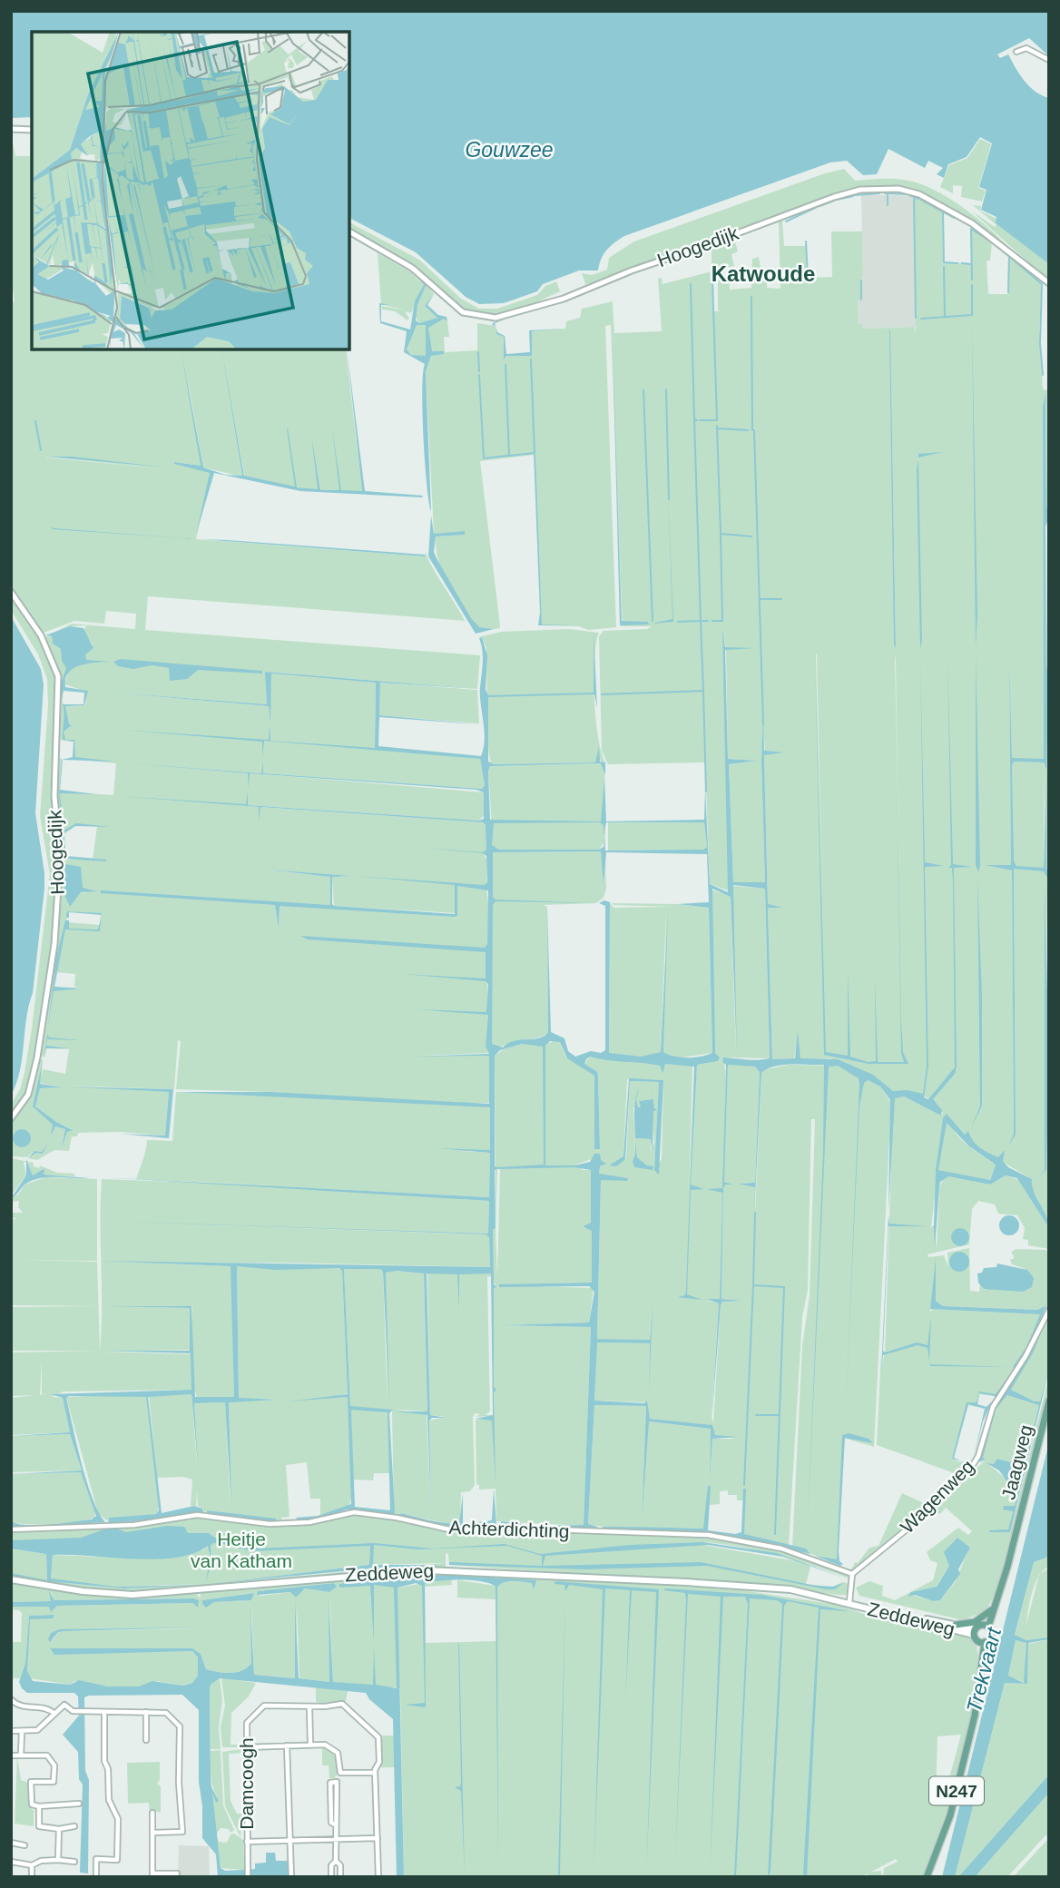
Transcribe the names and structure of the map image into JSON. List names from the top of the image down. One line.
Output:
{"streets":{"main road":["Jaagweg","Zeddeweg","N247"],"street":["Hoogedijk","Wagenweg","Achterdichting","Damcoogh"]},"crossings":[["Jaagweg","N247"],["Wagenweg","Achterdichting"]],"districts":["Katwoude"],"water":["Gouwzee","Trekvaart"],"parks":["Heitje van Katham"]}
